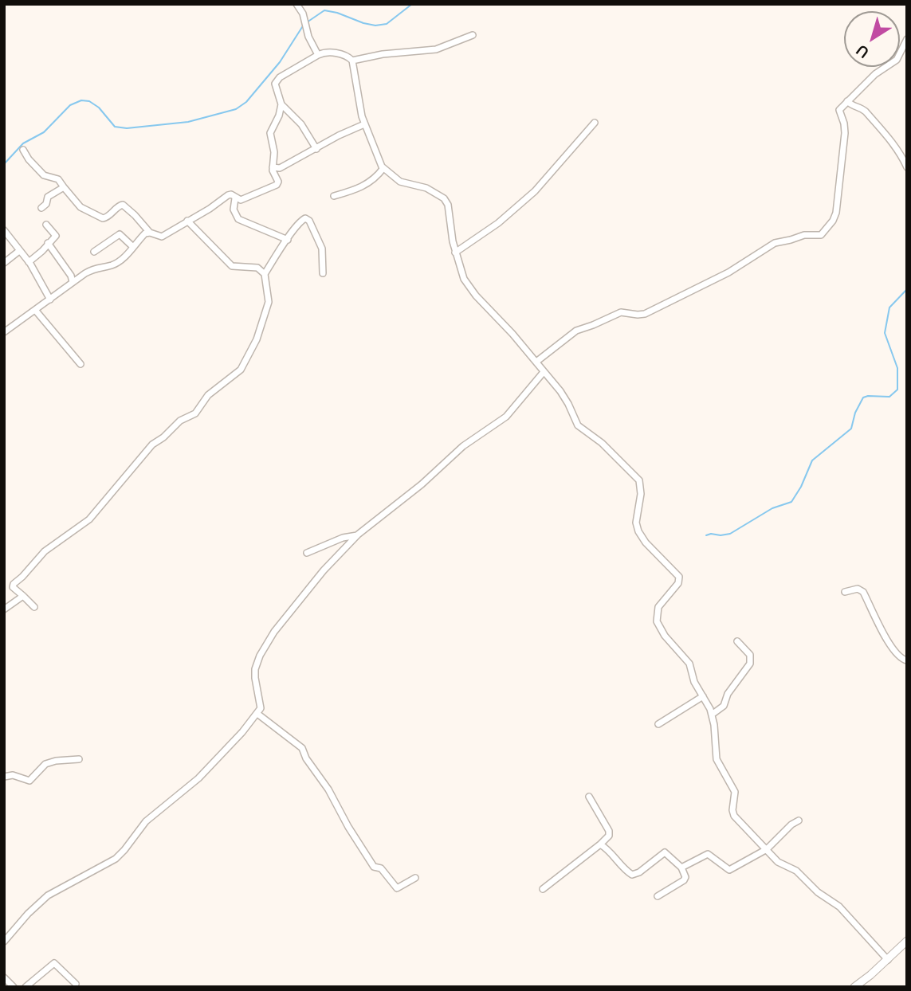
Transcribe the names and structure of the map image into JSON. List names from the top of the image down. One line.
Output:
{"north":"bottom left"}
